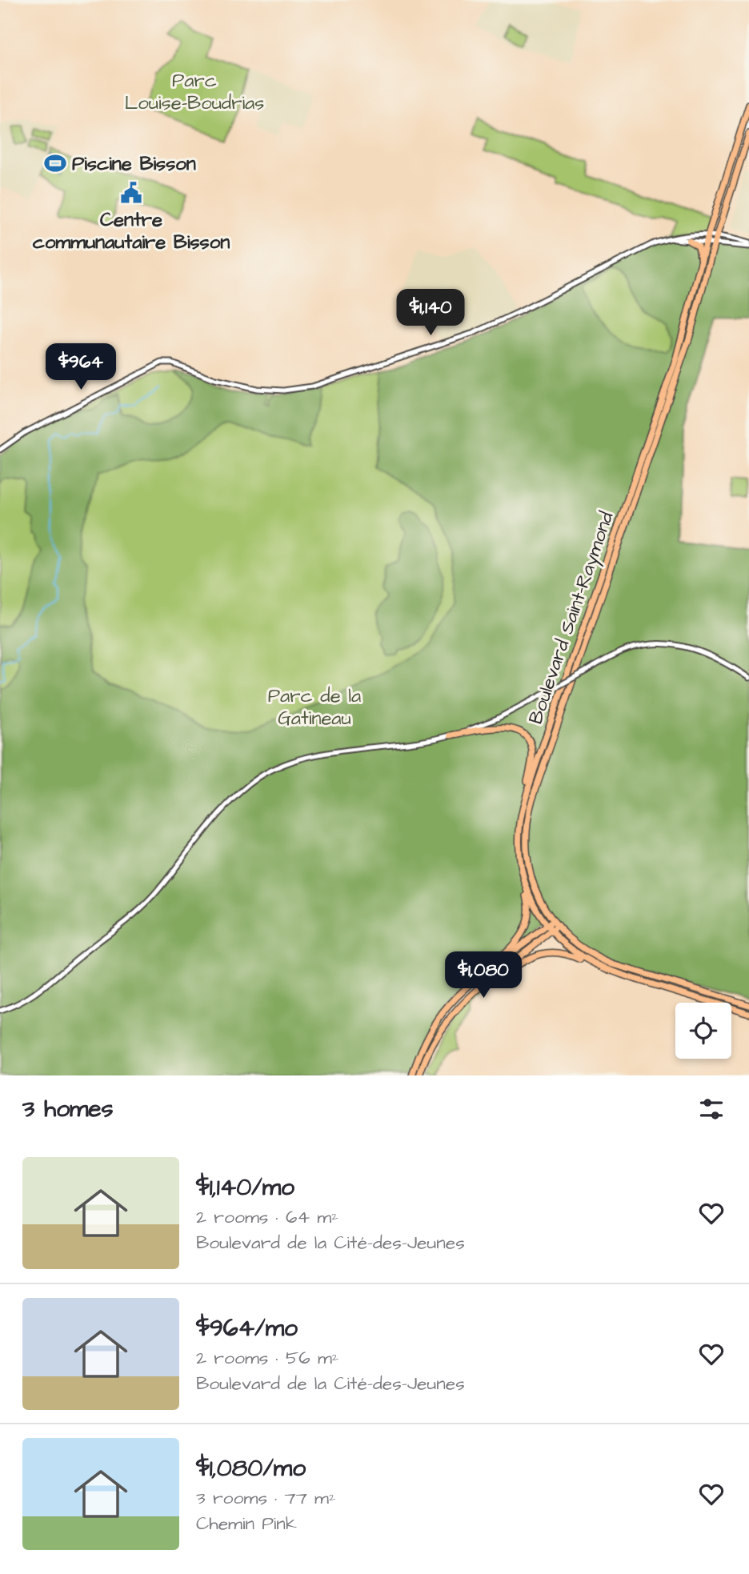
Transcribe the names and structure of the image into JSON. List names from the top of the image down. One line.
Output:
{"streets":{"main road":["Boulevard Saint-Raymond"]},"parks":["Parc Louise-Boudrias","Parc de la Gatineau"],"places":{"sports":["Piscine Bisson"],"public building":["Centre communautaire Bisson"]},"page":{"price":["$1,140","$964","$1,080"],"heading":"3 homes","list":[{"name":"$1,140/mo","note":"2 rooms · 64 m² · Boulevard de la Cité-des-Jeunes"},{"name":"$964/mo","note":"2 rooms · 56 m² · Boulevard de la Cité-des-Jeunes"},{"name":"$1,080/mo","note":"3 rooms · 77 m² · Chemin Pink"}]}}
